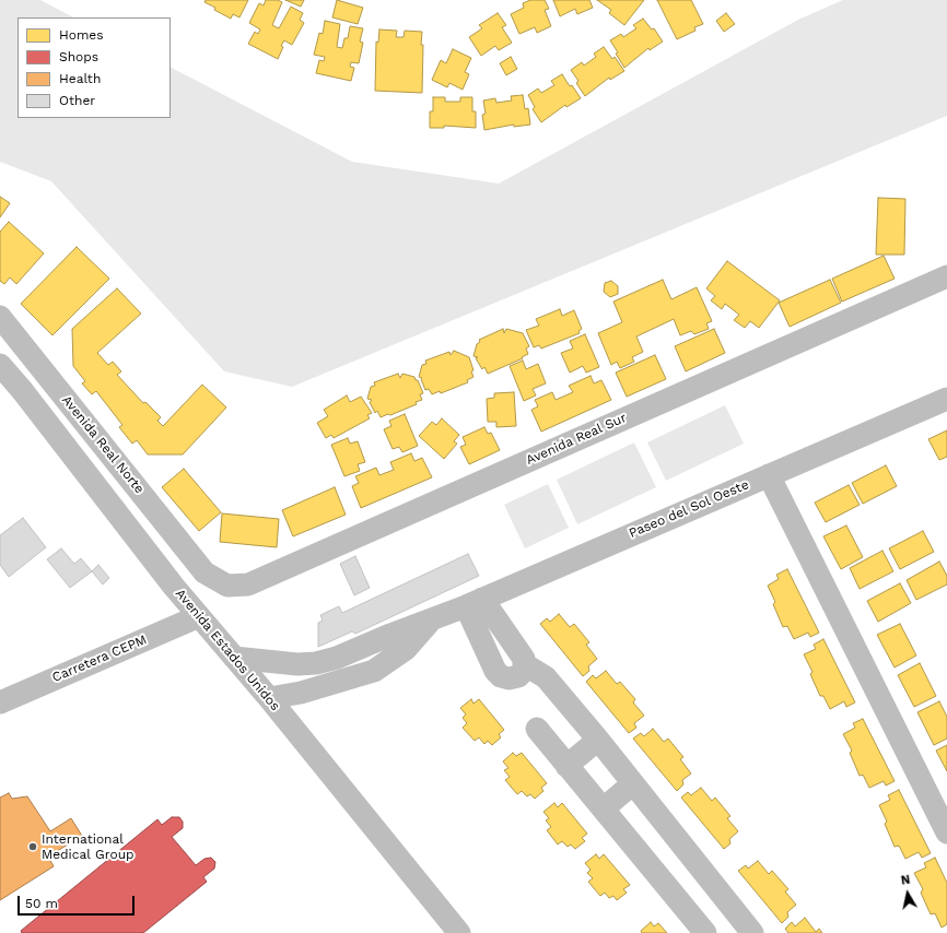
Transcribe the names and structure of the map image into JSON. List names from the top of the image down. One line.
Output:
{"streets":{"street":["Avenida Real Sur","Avenida Real Norte","Paseo del Sol Oeste","Avenida Estados Unidos","Carretera CEPM"]},"crossings":[["Avenida Real Sur","Avenida Real Norte"],["Paseo del Sol Oeste","Avenida Estados Unidos"],["Avenida Estados Unidos","Carretera CEPM"]],"places":["International Medical Group"],"legend":["Homes","Shops","Health","Other"],"scale_bar":"50 m","north":"top"}
